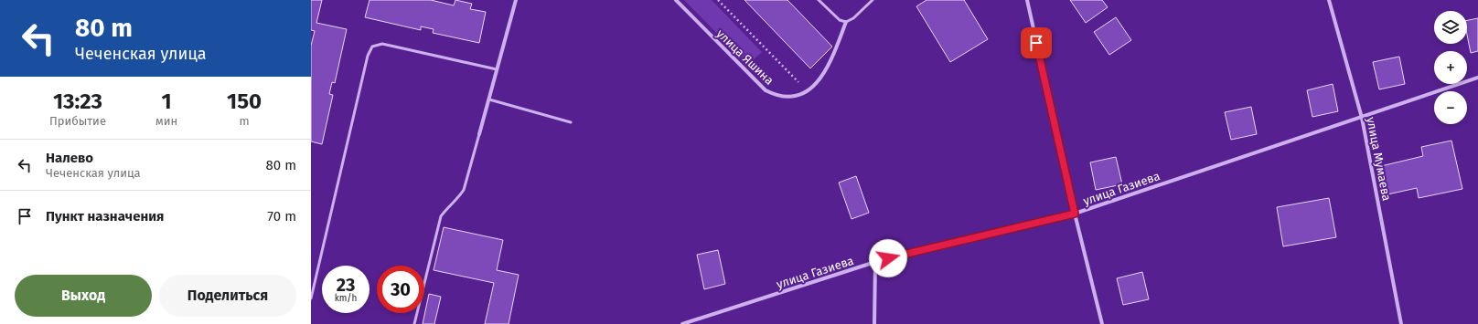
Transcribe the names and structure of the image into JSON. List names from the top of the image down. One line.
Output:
{"streets":{"street":["улица Яшина","улица Мумаева","улица Газиева"]},"crossings":[["улица Мумаева","улица Газиева"]],"page":{"turn":["80 m","Чеченская улица"],"map_buttons":["+","−"],"eta":["13:23","Прибытие","1","мин","150","m"],"list":[{"name":"Налево","note":"Чеченская улица","value":"80 m"},{"name":"Пункт назначения","value":"70 m"}],"speed":"23 km/h","limit":"30","buttons":["Выход","Поделиться"]}}
